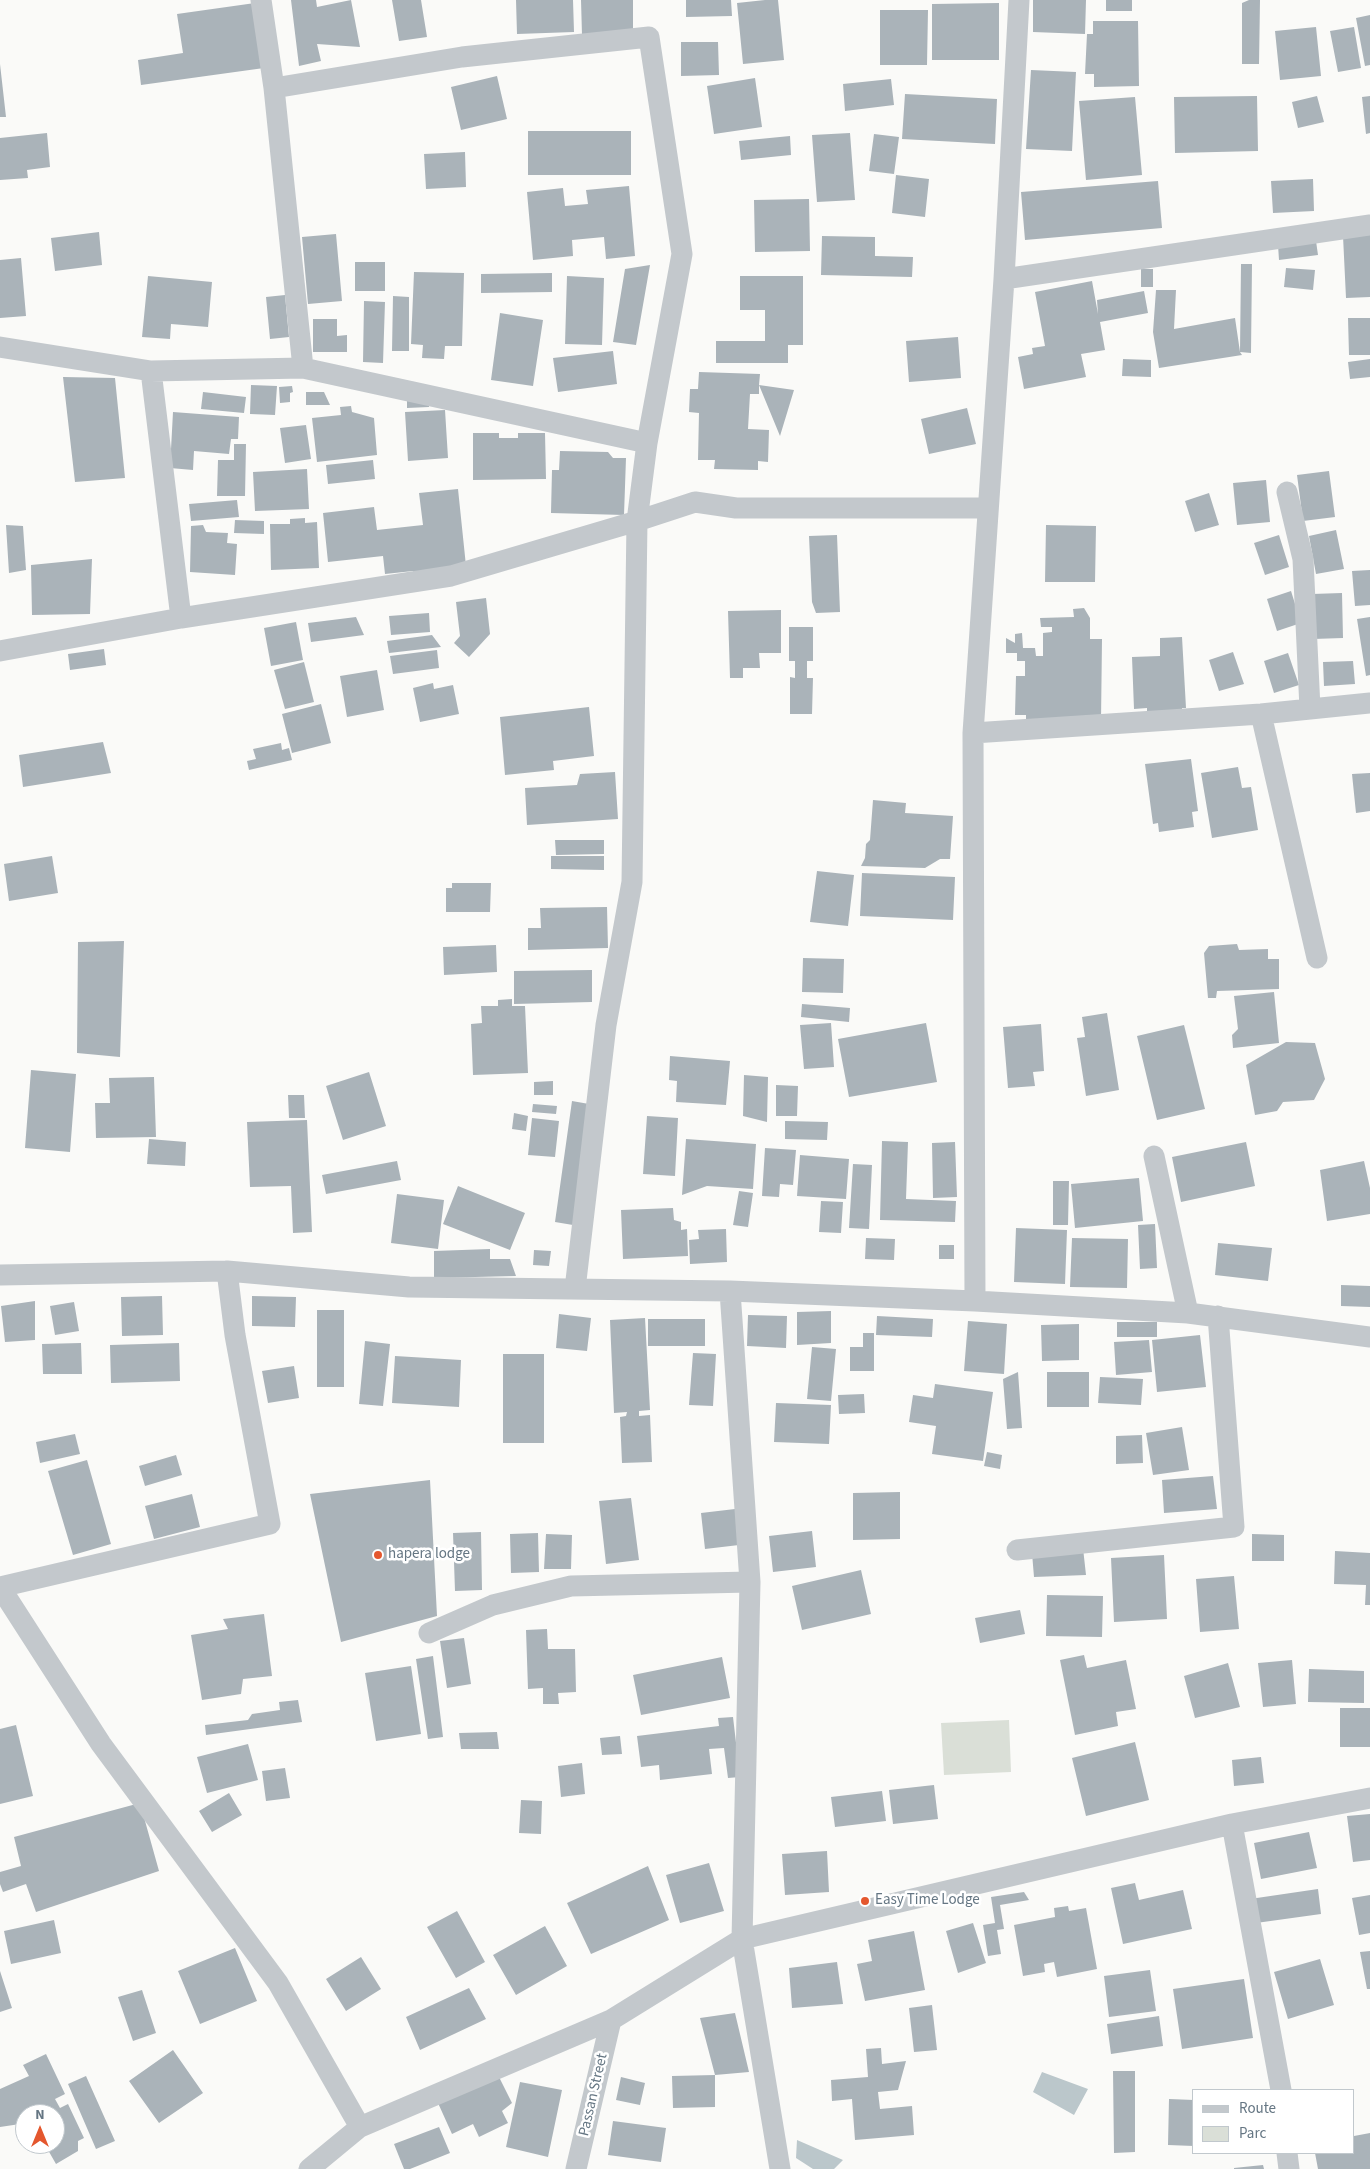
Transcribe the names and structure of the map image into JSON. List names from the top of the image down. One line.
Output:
{"streets":{"street":["Passan Street"]},"places":["hapera lodge","Easy Time Lodge"],"legend":["Route","Parc"],"north":"top"}
